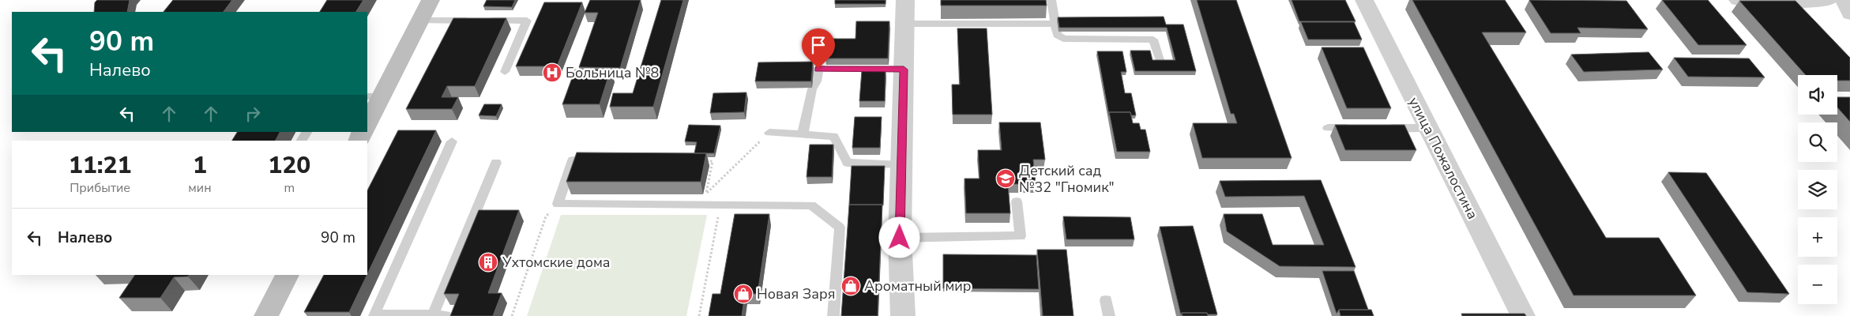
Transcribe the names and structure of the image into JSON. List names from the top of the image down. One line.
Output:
{"streets":{"street":["улица Пожалостина"]},"places":{"hospital":["Больница №8"],"school or university":["Детский сад №32 \"Гномик\""],"building":["Ухтомские дома"],"shop":["Ароматный мир","Новая Заря"]},"page":{"turn":["90 m","Налево"],"map_buttons":["+","−"],"eta":["11:21","Прибытие","1","мин","120","m"],"list":[{"name":"Налево","value":"90 m"}]}}
